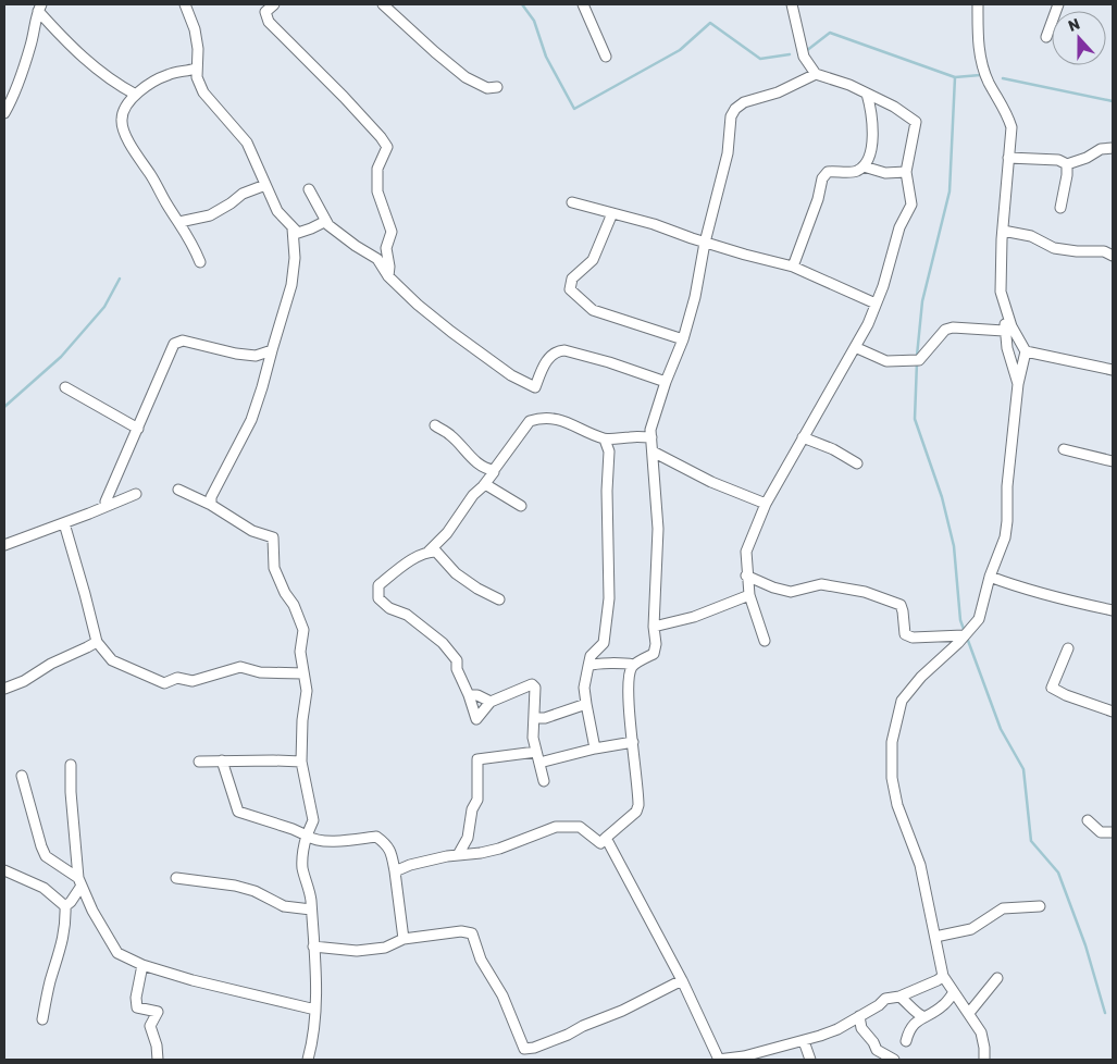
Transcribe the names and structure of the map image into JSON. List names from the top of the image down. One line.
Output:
{"north":"top"}
